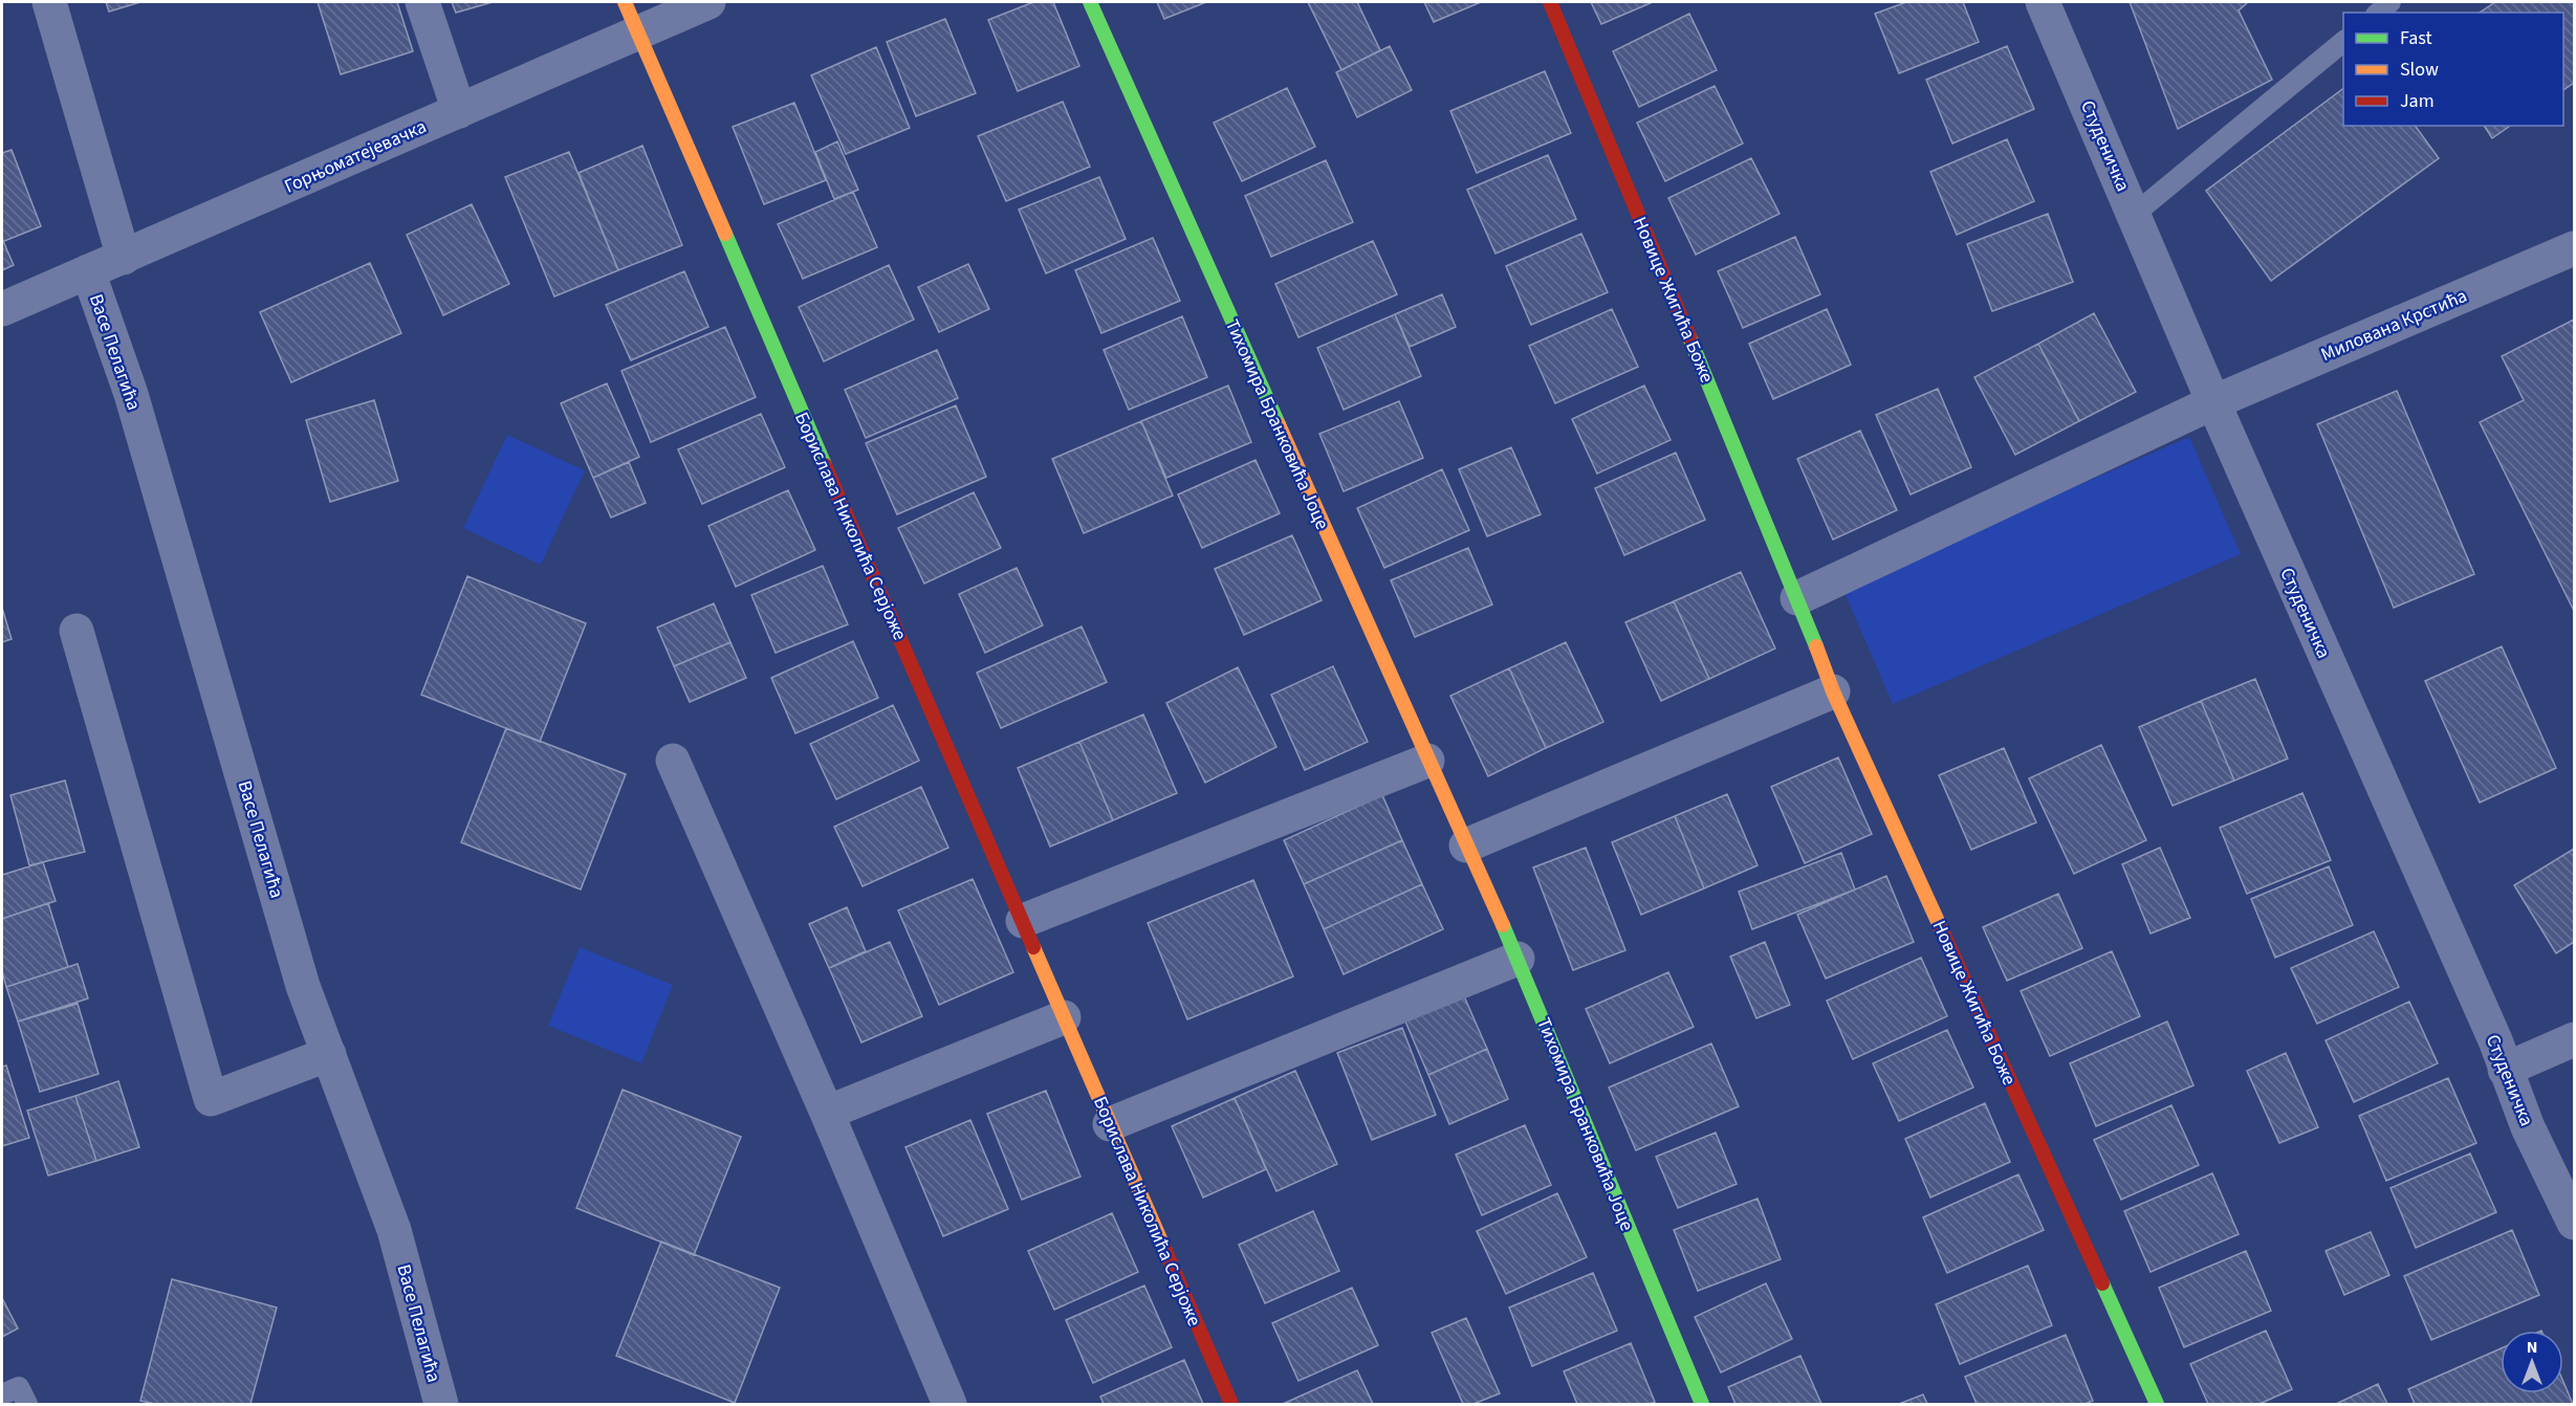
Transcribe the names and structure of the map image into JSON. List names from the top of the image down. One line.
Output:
{"streets":{"street":["Студеничка","Горњоматејевачка","Новице Жигића Боже","Милована Крстића","Васе Пелагића","Тихомира Бранковића Јоце","Борислава Николића Серјоже"]},"crossings":[["Студеничка","Милована Крстића"],["Горњоматејевачка","Васе Пелагића"],["Горњоматејевачка","Борислава Николића Серјоже"]],"legend":["Fast","Slow","Jam"],"north":"top"}
